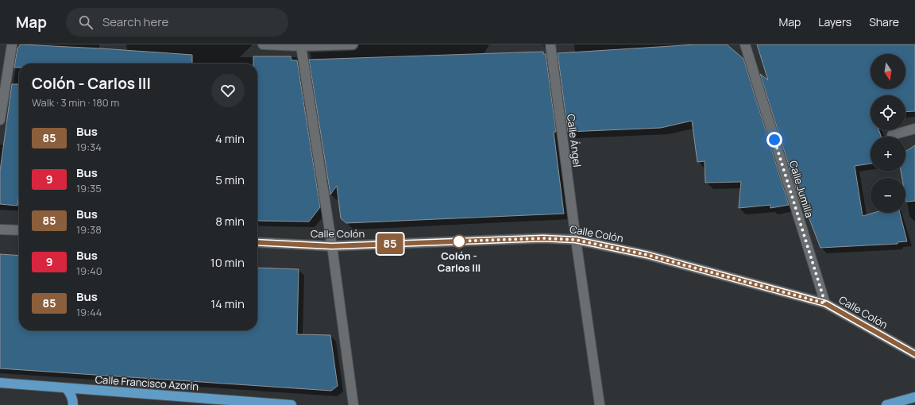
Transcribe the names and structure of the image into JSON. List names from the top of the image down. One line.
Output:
{"streets":{"main road":["Calle Francisco Azorín"],"street":["Calle Ángel","Calle Jumilla","Calle Colón"]},"crossings":[["Calle Ángel","Calle Colón"],["Calle Jumilla","Calle Colón"]],"places":["Colón - Carlos III"],"lines":["bus line 85"],"north":"bottom","page":{"header":"Map","search":"Search here","nav":["Map","Layers","Share"],"on_map":"85","map_buttons":["+","−"],"heading":["Colón - Carlos III","Walk · 3 min · 180 m"],"list":[{"mark":"85","name":"Bus","note":"19:34","value":"4 min"},{"mark":"9","name":"Bus","note":"19:35","value":"5 min"},{"mark":"85","name":"Bus","note":"19:38","value":"8 min"},{"mark":"9","name":"Bus","note":"19:40","value":"10 min"},{"mark":"85","name":"Bus","note":"19:44","value":"14 min"}]}}
